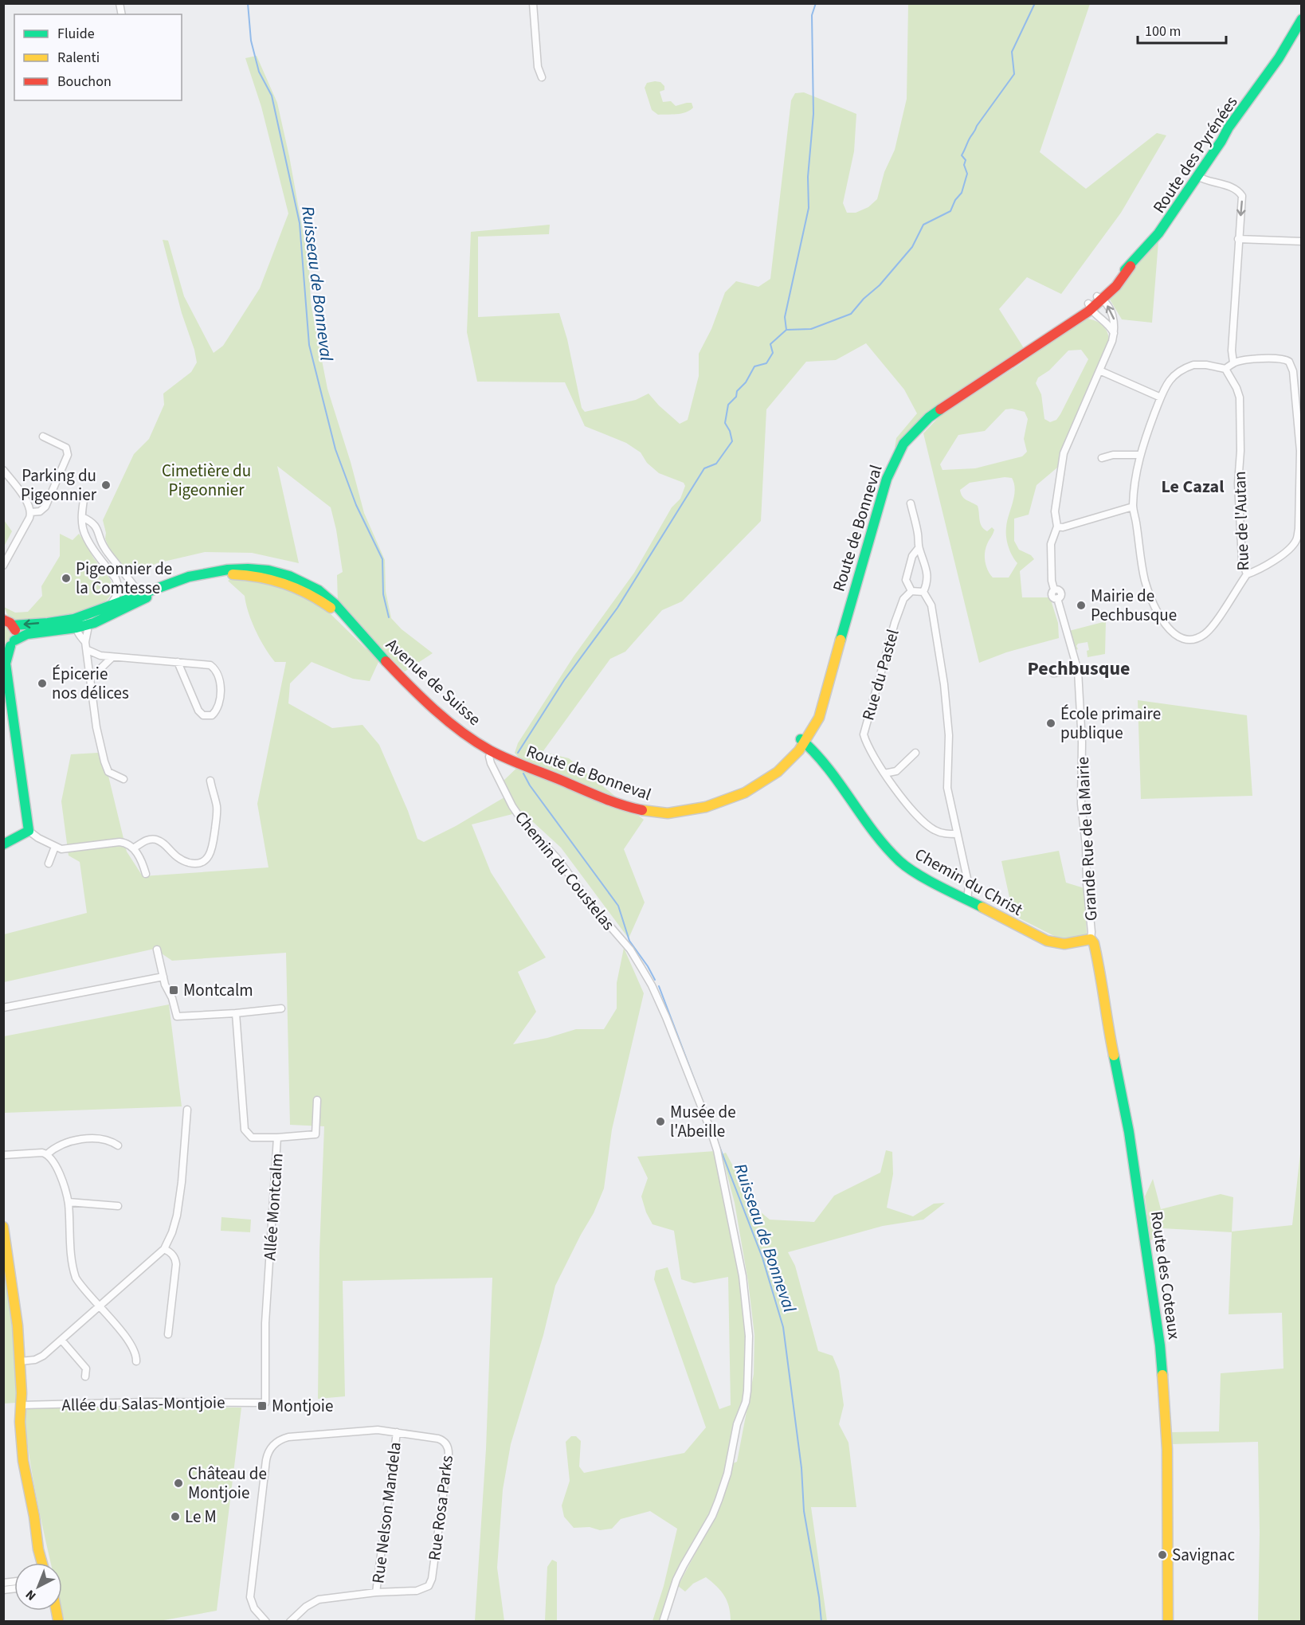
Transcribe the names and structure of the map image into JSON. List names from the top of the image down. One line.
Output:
{"streets":{"street":["Route des Pyrénées","Rue de l'Autan","Route de Bonneval","Rue du Pastel","Avenue de Suisse","Grande Rue de la Mairie","Chemin du Coustelas","Chemin du Christ","Allée Montcalm","Route des Coteaux","Allée du Salas-Montjoie","Rue Rosa Parks","Rue Nelson Mandela"]},"crossings":[["Route des Pyrénées","Route de Bonneval"],["Route de Bonneval","Avenue de Suisse"],["Route de Bonneval","Chemin du Coustelas"],["Route de Bonneval","Chemin du Christ"],["Avenue de Suisse","Chemin du Coustelas"],["Grande Rue de la Mairie","Chemin du Christ"],["Grande Rue de la Mairie","Route des Coteaux"],["Chemin du Christ","Route des Coteaux"],["Allée Montcalm","Allée du Salas-Montjoie"],["Rue Rosa Parks","Rue Nelson Mandela"]],"districts":["Le Cazal","Pechbusque"],"water":["Ruisseau de Bonneval"],"parks":["Cimetière du Pigeonnier"],"places":{"other":["Parking du Pigeonnier","Pigeonnier de la Comtesse","Mairie de Pechbusque","Épicerie nos délices","École primaire publique","Musée de l'Abeille","Château de Montjoie","Le M","Savignac"],"transit":["Montcalm","Montjoie"]},"legend":["Fluide","Ralenti","Bouchon"],"scale_bar":"100 m","north":"bottom left"}
